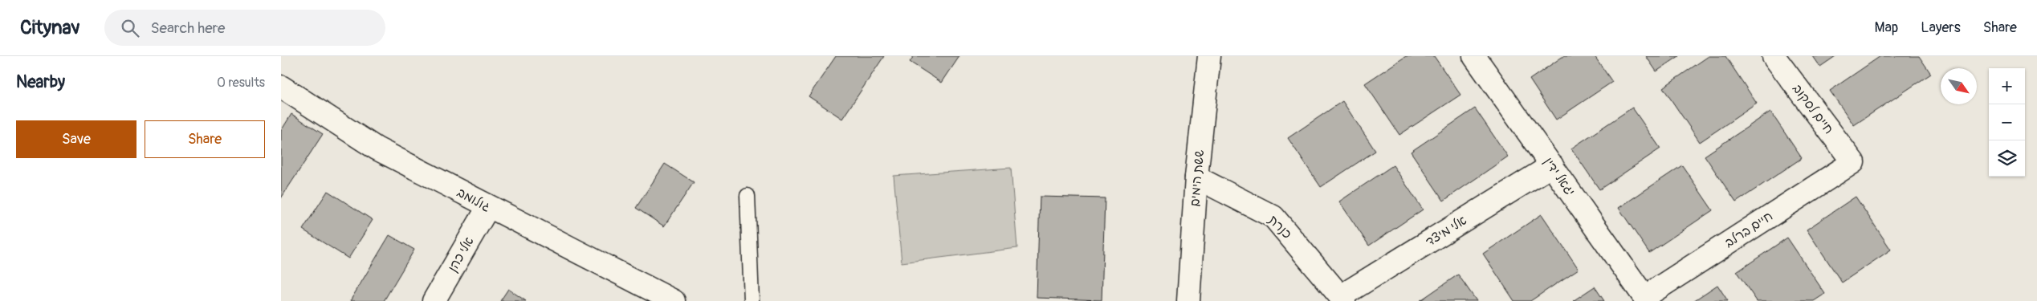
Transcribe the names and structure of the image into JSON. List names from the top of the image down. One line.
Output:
{"streets":{"street":["חיים לסקוב","יגאל ידין","ששת הימים","גולומב","כנרת","חיים ברלב","אלי מיצד","אלי כהן"]},"crossings":[["חיים לסקוב","חיים ברלב"],["יגאל ידין","חיים ברלב"],["יגאל ידין","אלי מיצד"],["ששת הימים","כנרת"],["גולומב","אלי כהן"],["כנרת","אלי מיצד"]],"north":"bottom right","page":{"header":"Citynav","search":"Search here","nav":["Map","Layers","Share"],"heading":["Nearby","0 results"],"map_buttons":["+","−"],"buttons":["Save","Share"]}}
